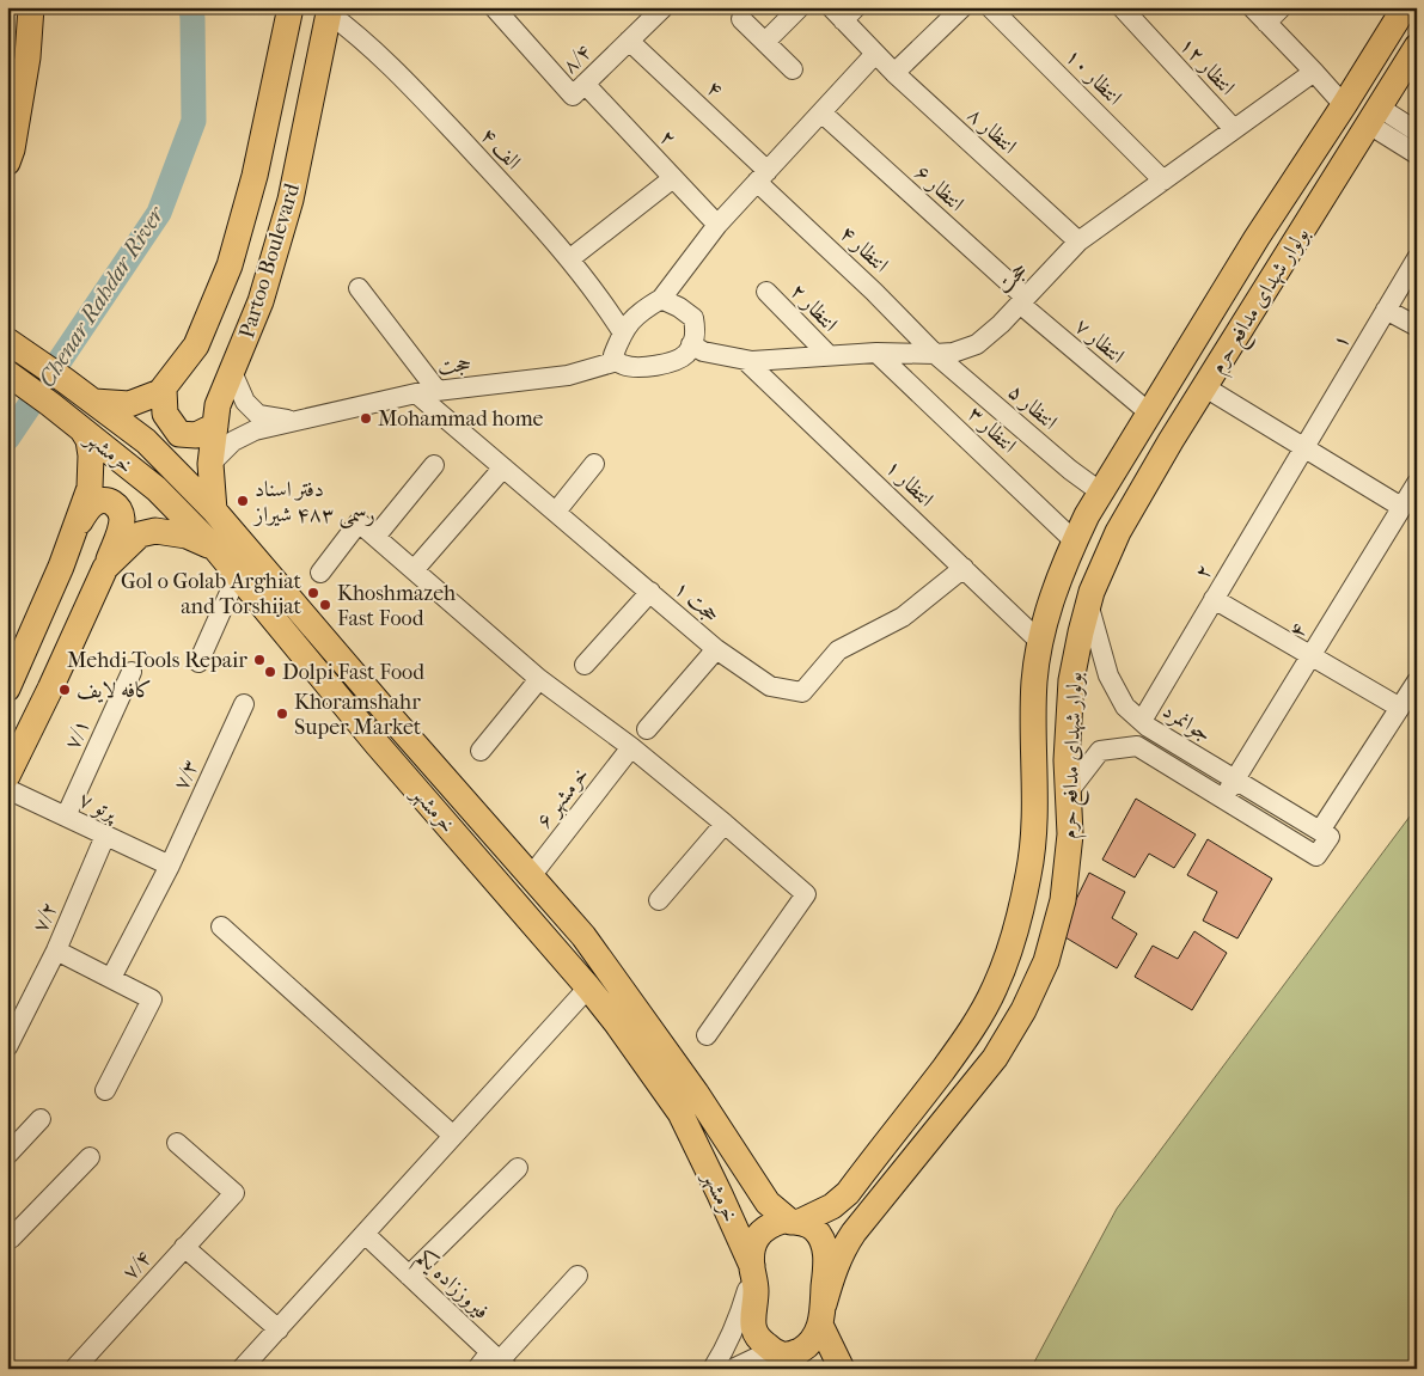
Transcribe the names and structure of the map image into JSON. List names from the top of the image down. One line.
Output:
{"streets":{"main road":["Partoo Boulevard","بولوار شهدای مدافع حرم","خرمشهر"],"street":["۸/۴","انتظار ۱۲","انتظار ۱۰","۴","انتظار ۸","۲","۴ الف","انتظار ۶","انتظار ۴","حجت","انتظار ۲","انتظار ۷","۱","انتظار ۵","انتظار ۳","انتظار ۱","حجت ۱","جوانمرد","۷/۱","۷/۳","خرمشهر ۶","پرتو ۷","۷/۲","۷/۴","فیروززاده یکم"]},"crossings":[["۸/۴","۴"],["۸/۴","۲"],["انتظار ۱۲","حجت"],["انتظار ۱۰","حجت"],["۴","انتظار ۴"],["۴","جوانمرد"],["انتظار ۸","حجت"],["۲","۱"],["۲","جوانمرد"],["۴ الف","Partoo Boulevard"],["۴ الف","حجت"],["انتظار ۶","حجت"],["انتظار ۶","انتظار ۷"],["انتظار ۴","حجت"],["انتظار ۴","انتظار ۵"],["Partoo Boulevard","حجت"],["Partoo Boulevard","خرمشهر"],["حجت","انتظار ۲"],["حجت","انتظار ۷"],["حجت","انتظار ۵"],["حجت","انتظار ۳"],["حجت","انتظار ۱"],["حجت","حجت ۱"],["بولوار شهدای مدافع حرم","انتظار ۷"],["بولوار شهدای مدافع حرم","انتظار ۵"],["بولوار شهدای مدافع حرم","انتظار ۳"],["بولوار شهدای مدافع حرم","خرمشهر"],["بولوار شهدای مدافع حرم","انتظار ۱"],["بولوار شهدای مدافع حرم","جوانمرد"],["خرمشهر","خرمشهر ۶"],["انتظار ۱","حجت ۱"],["۷/۱","پرتو ۷"],["۷/۳","پرتو ۷"],["پرتو ۷","۷/۲"]],"water":["Chenar Rahdar River"],"places":["Mohammad home","دفتر اسناد رسمی ۴۸۳ شیراز","Gol o Golab Arghiat and Torshijat","Khoshmazeh Fast Food","Mehdi Tools Repair","Dolpi Fast Food","کافه لایف","Khoramshahr Super Market"]}
